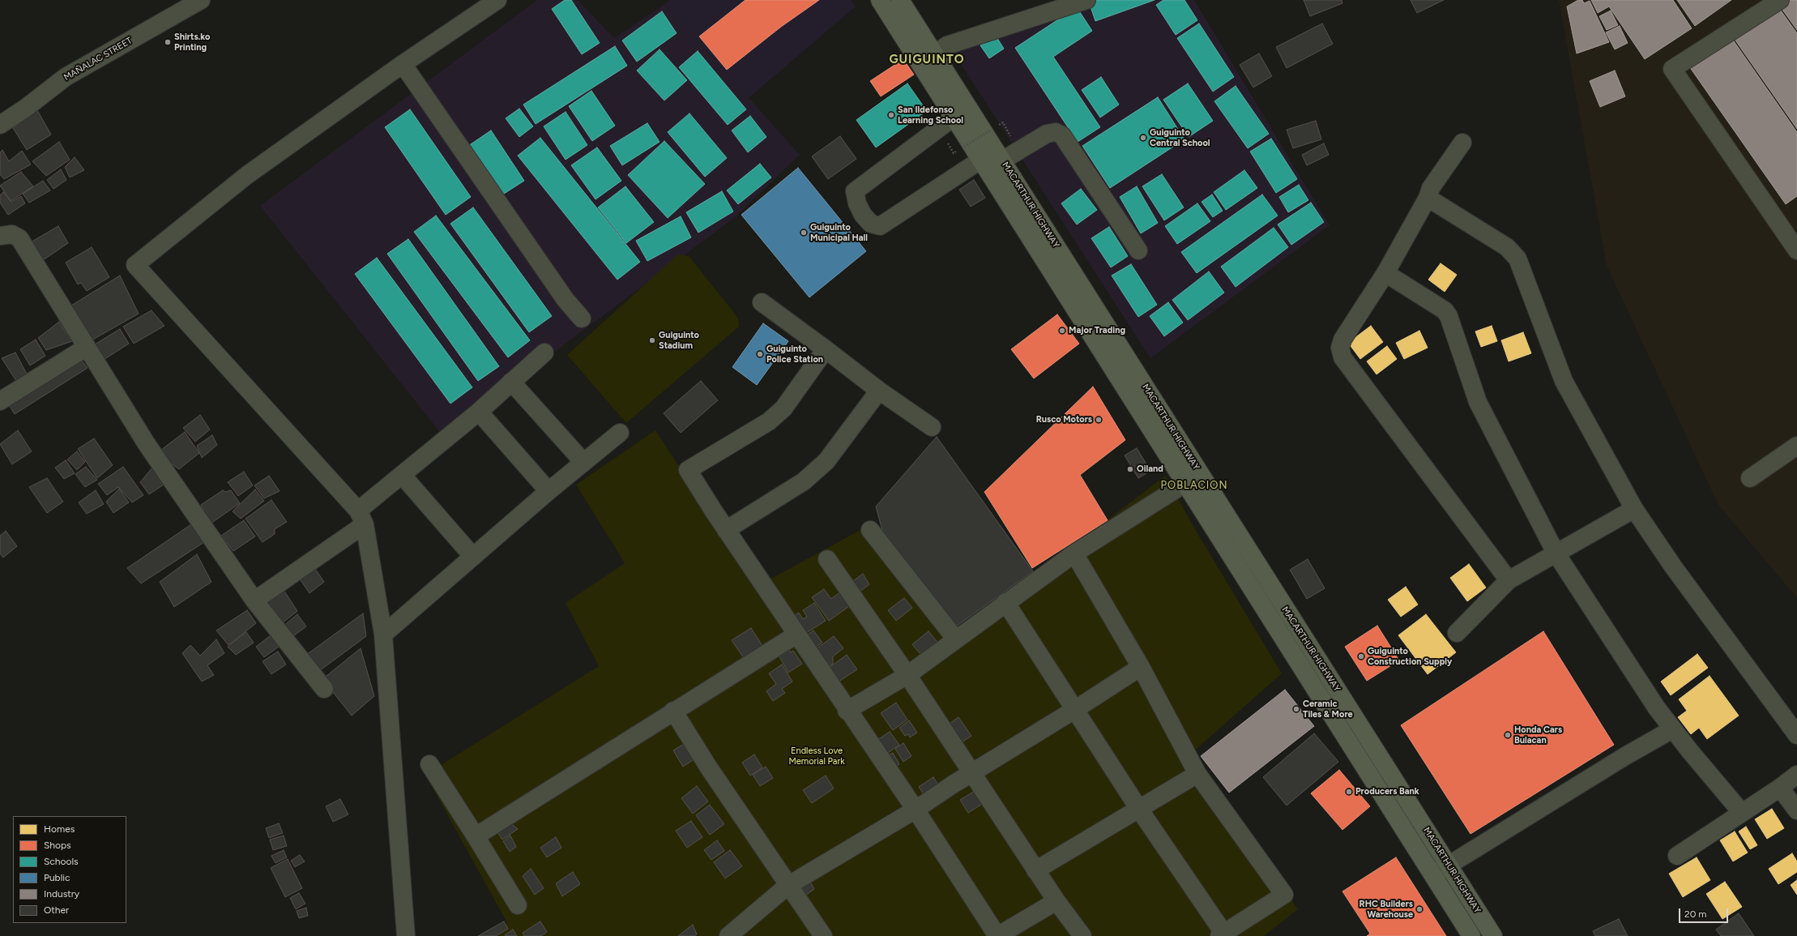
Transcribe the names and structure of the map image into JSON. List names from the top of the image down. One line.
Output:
{"streets":{"highway":["MACARTHUR HIGHWAY"],"street":["MAÑALAC STREET"]},"districts":["GUIGUINTO","POBLACION"],"parks":["Endless Love Memorial Park"],"places":["Shirts.ko Printing","San Ildefonso Learning School","Guiguinto Central School","Guiguinto Municipal Hall","Major Trading","Guiguinto Stadium","Guiguinto Police Station","Rusco Motors","Oiland","Guiguinto Construction Supply","Ceramic Tiles & More","Honda Cars Bulacan","Producers Bank","RHC Builders Warehouse"],"legend":["Homes","Shops","Schools","Public","Industry","Other"],"scale_bar":"20 m"}
